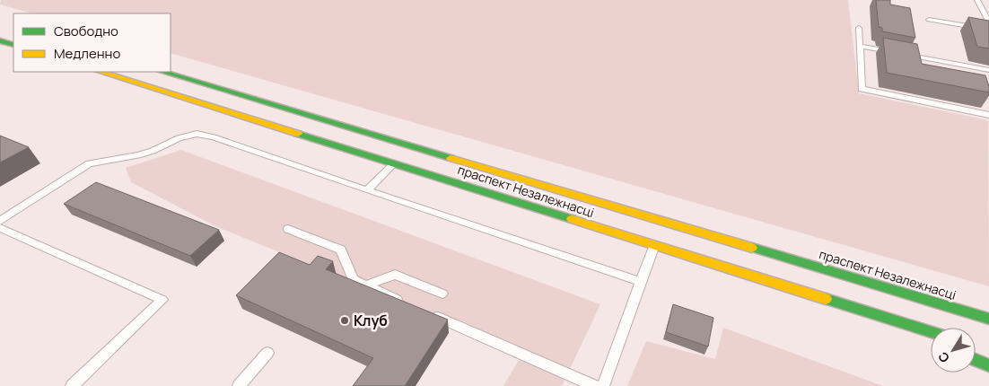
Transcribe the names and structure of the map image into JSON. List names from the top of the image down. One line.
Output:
{"streets":{"highway":["праспект Незалежнасці"]},"places":["Клуб"],"legend":["Свободно","Медленно"],"north":"bottom left"}
